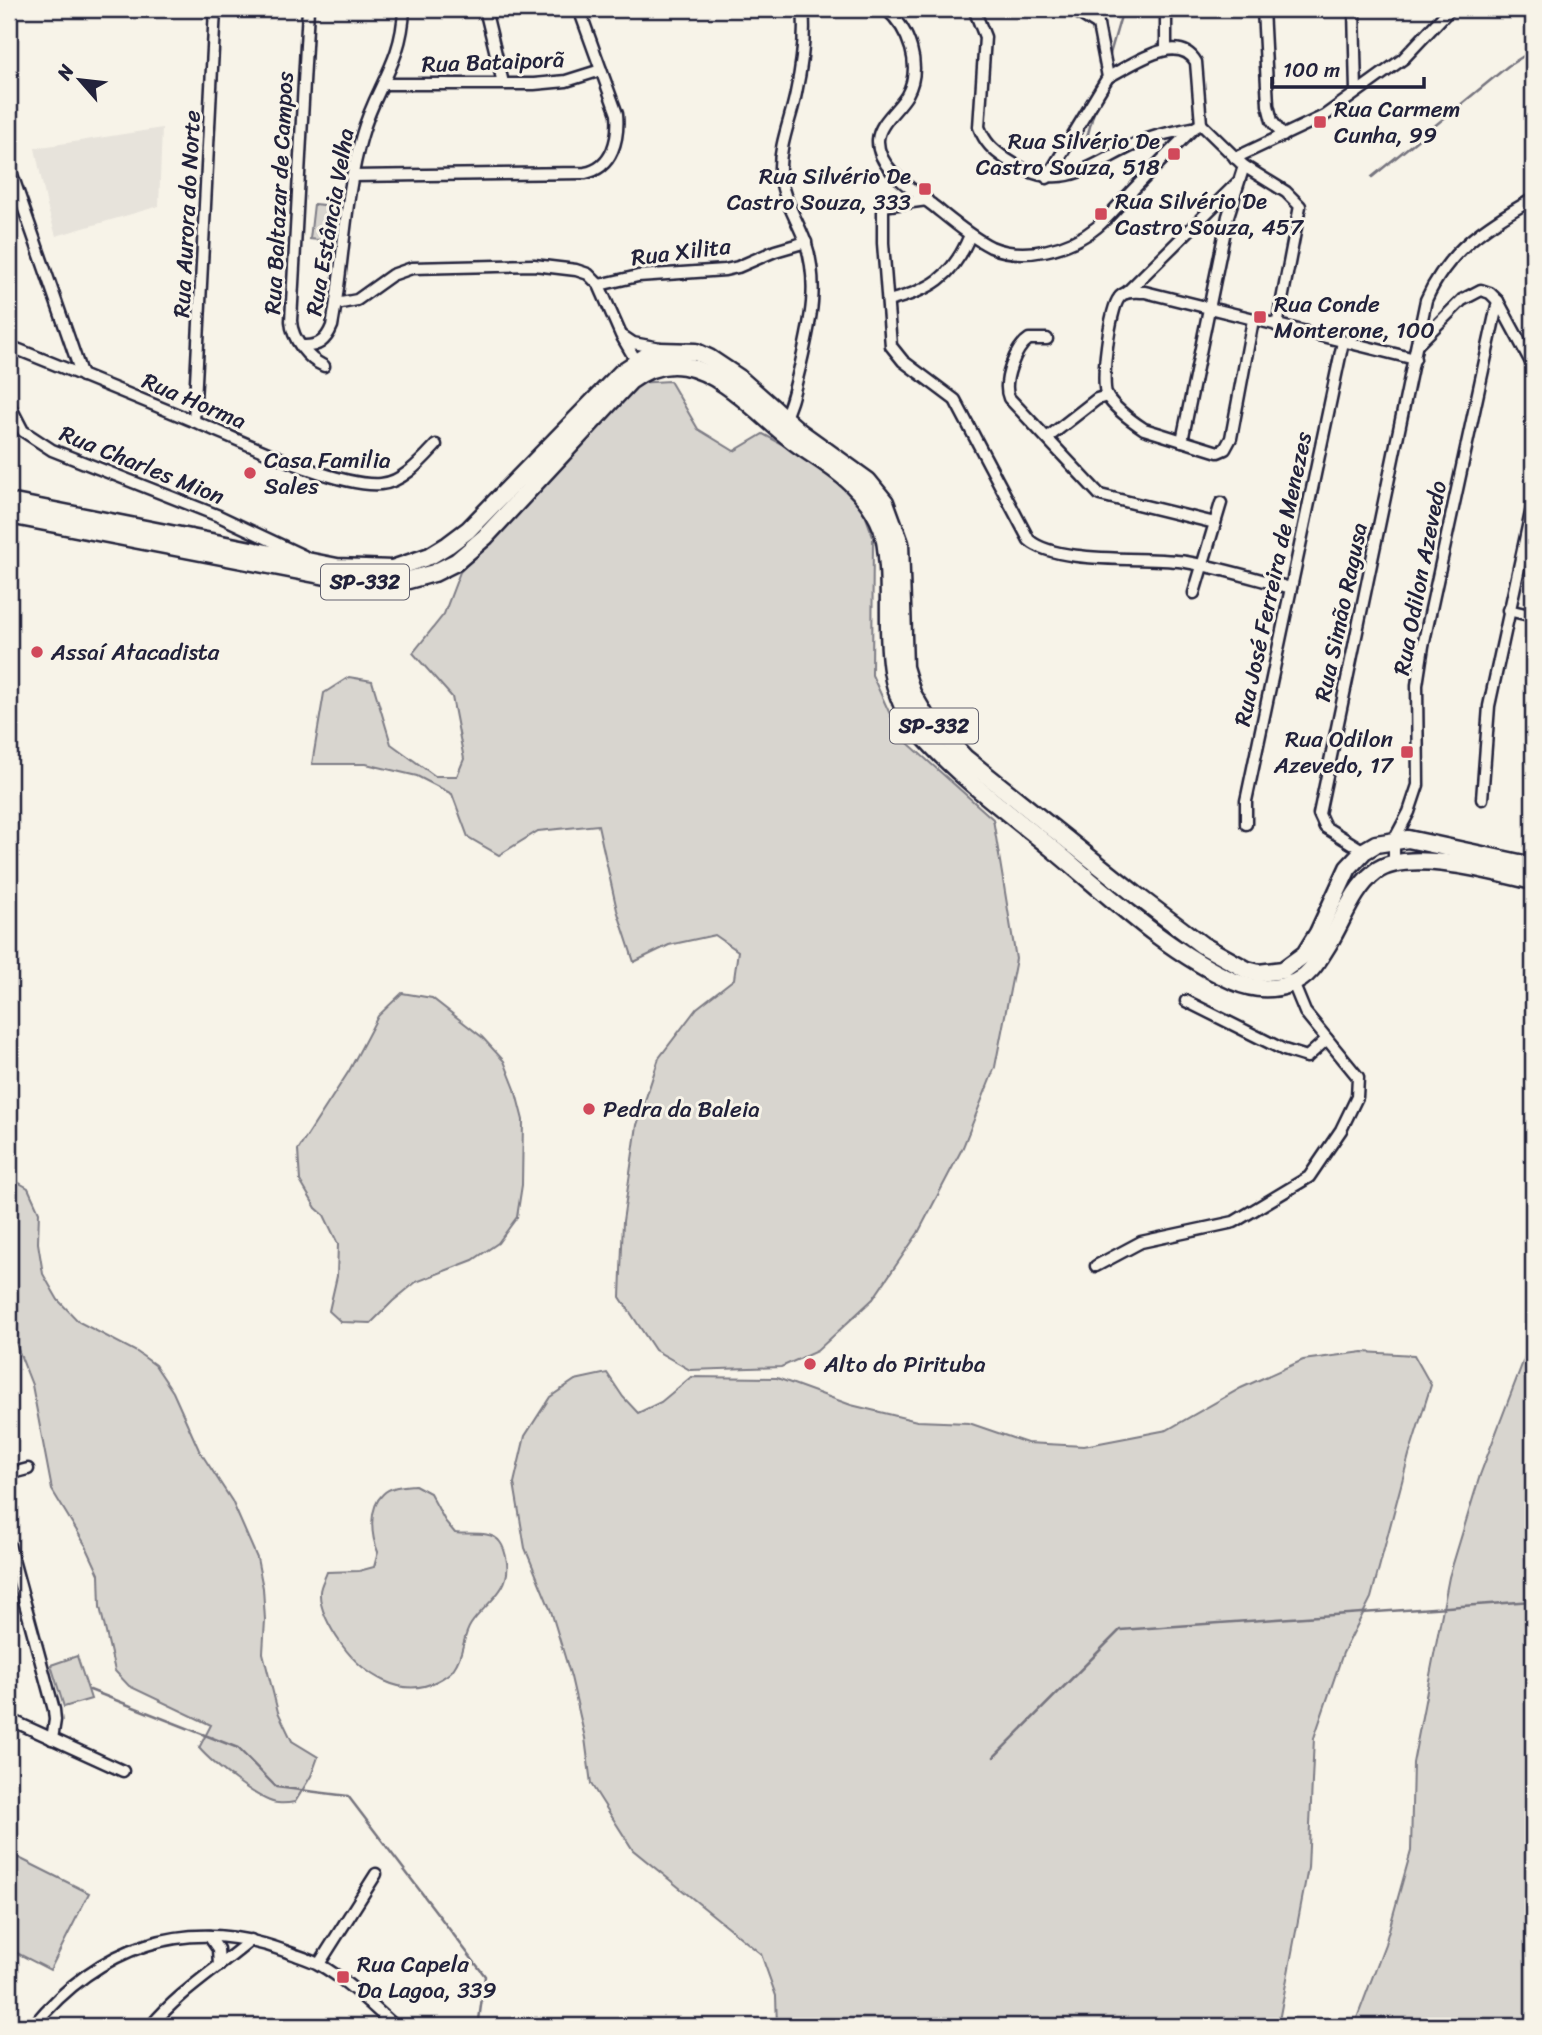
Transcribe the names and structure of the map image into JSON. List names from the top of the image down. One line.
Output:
{"streets":{"main road":["SP-332"],"street":["Rua Bataiporã","Rua Baltazar de Campos","Rua Aurora do Norte","Rua Estância Velha","Rua Xilita","Rua Horma","Rua Charles Mion","Rua Odilon Azevedo","Rua José Ferreira de Menezes","Rua Simão Ragusa"]},"crossings":[["Rua Bataiporã","Rua Estância Velha"],["Rua Baltazar de Campos","Rua Estância Velha"],["Rua Aurora do Norte","Rua Horma"],["Rua Charles Mion","SP-332"],["SP-332","Rua Simão Ragusa"]],"places":{"transit":["Rua Carmem Cunha, 99","Rua Silvério De Castro Souza, 518","Rua Silvério De Castro Souza, 333","Rua Silvério De Castro Souza, 457","Rua Conde Monterone, 100","Rua Odilon Azevedo, 17","Rua Capela Da Lagoa, 339"],"other":["Casa Familia Sales","Assaí Atacadista","Pedra da Baleia","Alto do Pirituba"]},"scale_bar":"100 m","north":"top left"}
